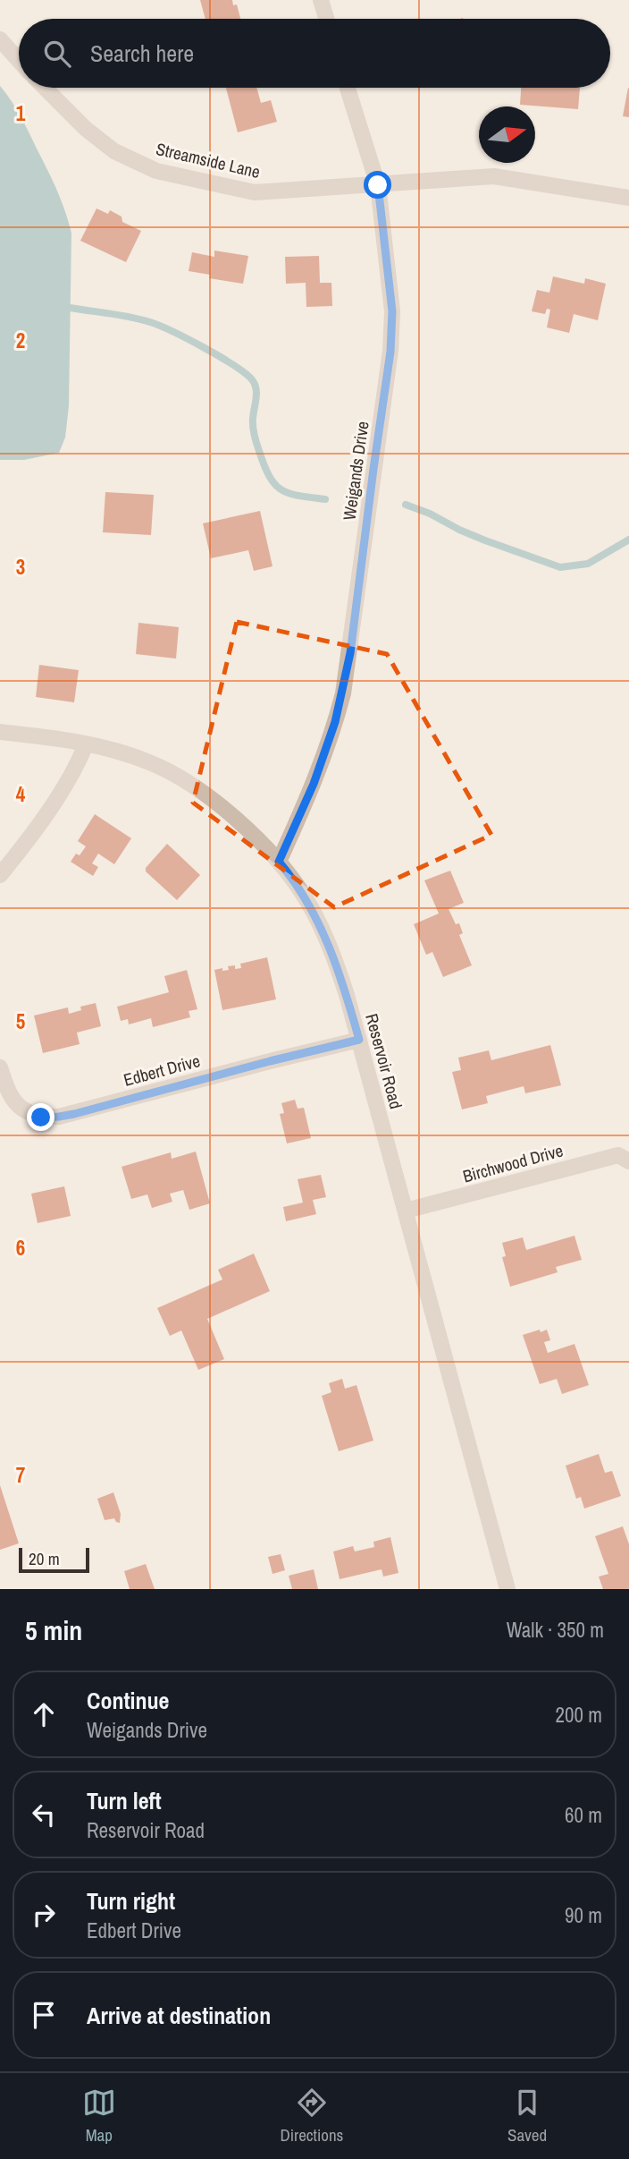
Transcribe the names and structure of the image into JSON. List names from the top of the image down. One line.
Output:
{"streets":{"street":["Streamside Lane","Weigands Drive","Reservoir Road","Edbert Drive","Birchwood Drive"]},"crossings":[["Streamside Lane","Weigands Drive"],["Weigands Drive","Reservoir Road"],["Reservoir Road","Edbert Drive"],["Reservoir Road","Birchwood Drive"]],"scale_bar":"20 m","north":"right","page":{"search":"Search here","scale":"20 m","heading":["5 min","Walk · 350 m"],"list":[["Continue","Weigands Drive","200 m"],["Turn left","Reservoir Road","60 m"],["Turn right","Edbert Drive","90 m"],"Arrive at destination"],"nav":["Map","Directions","Saved"]},"grid":{"rows":["1","2","3","4","5","6","7"]}}
